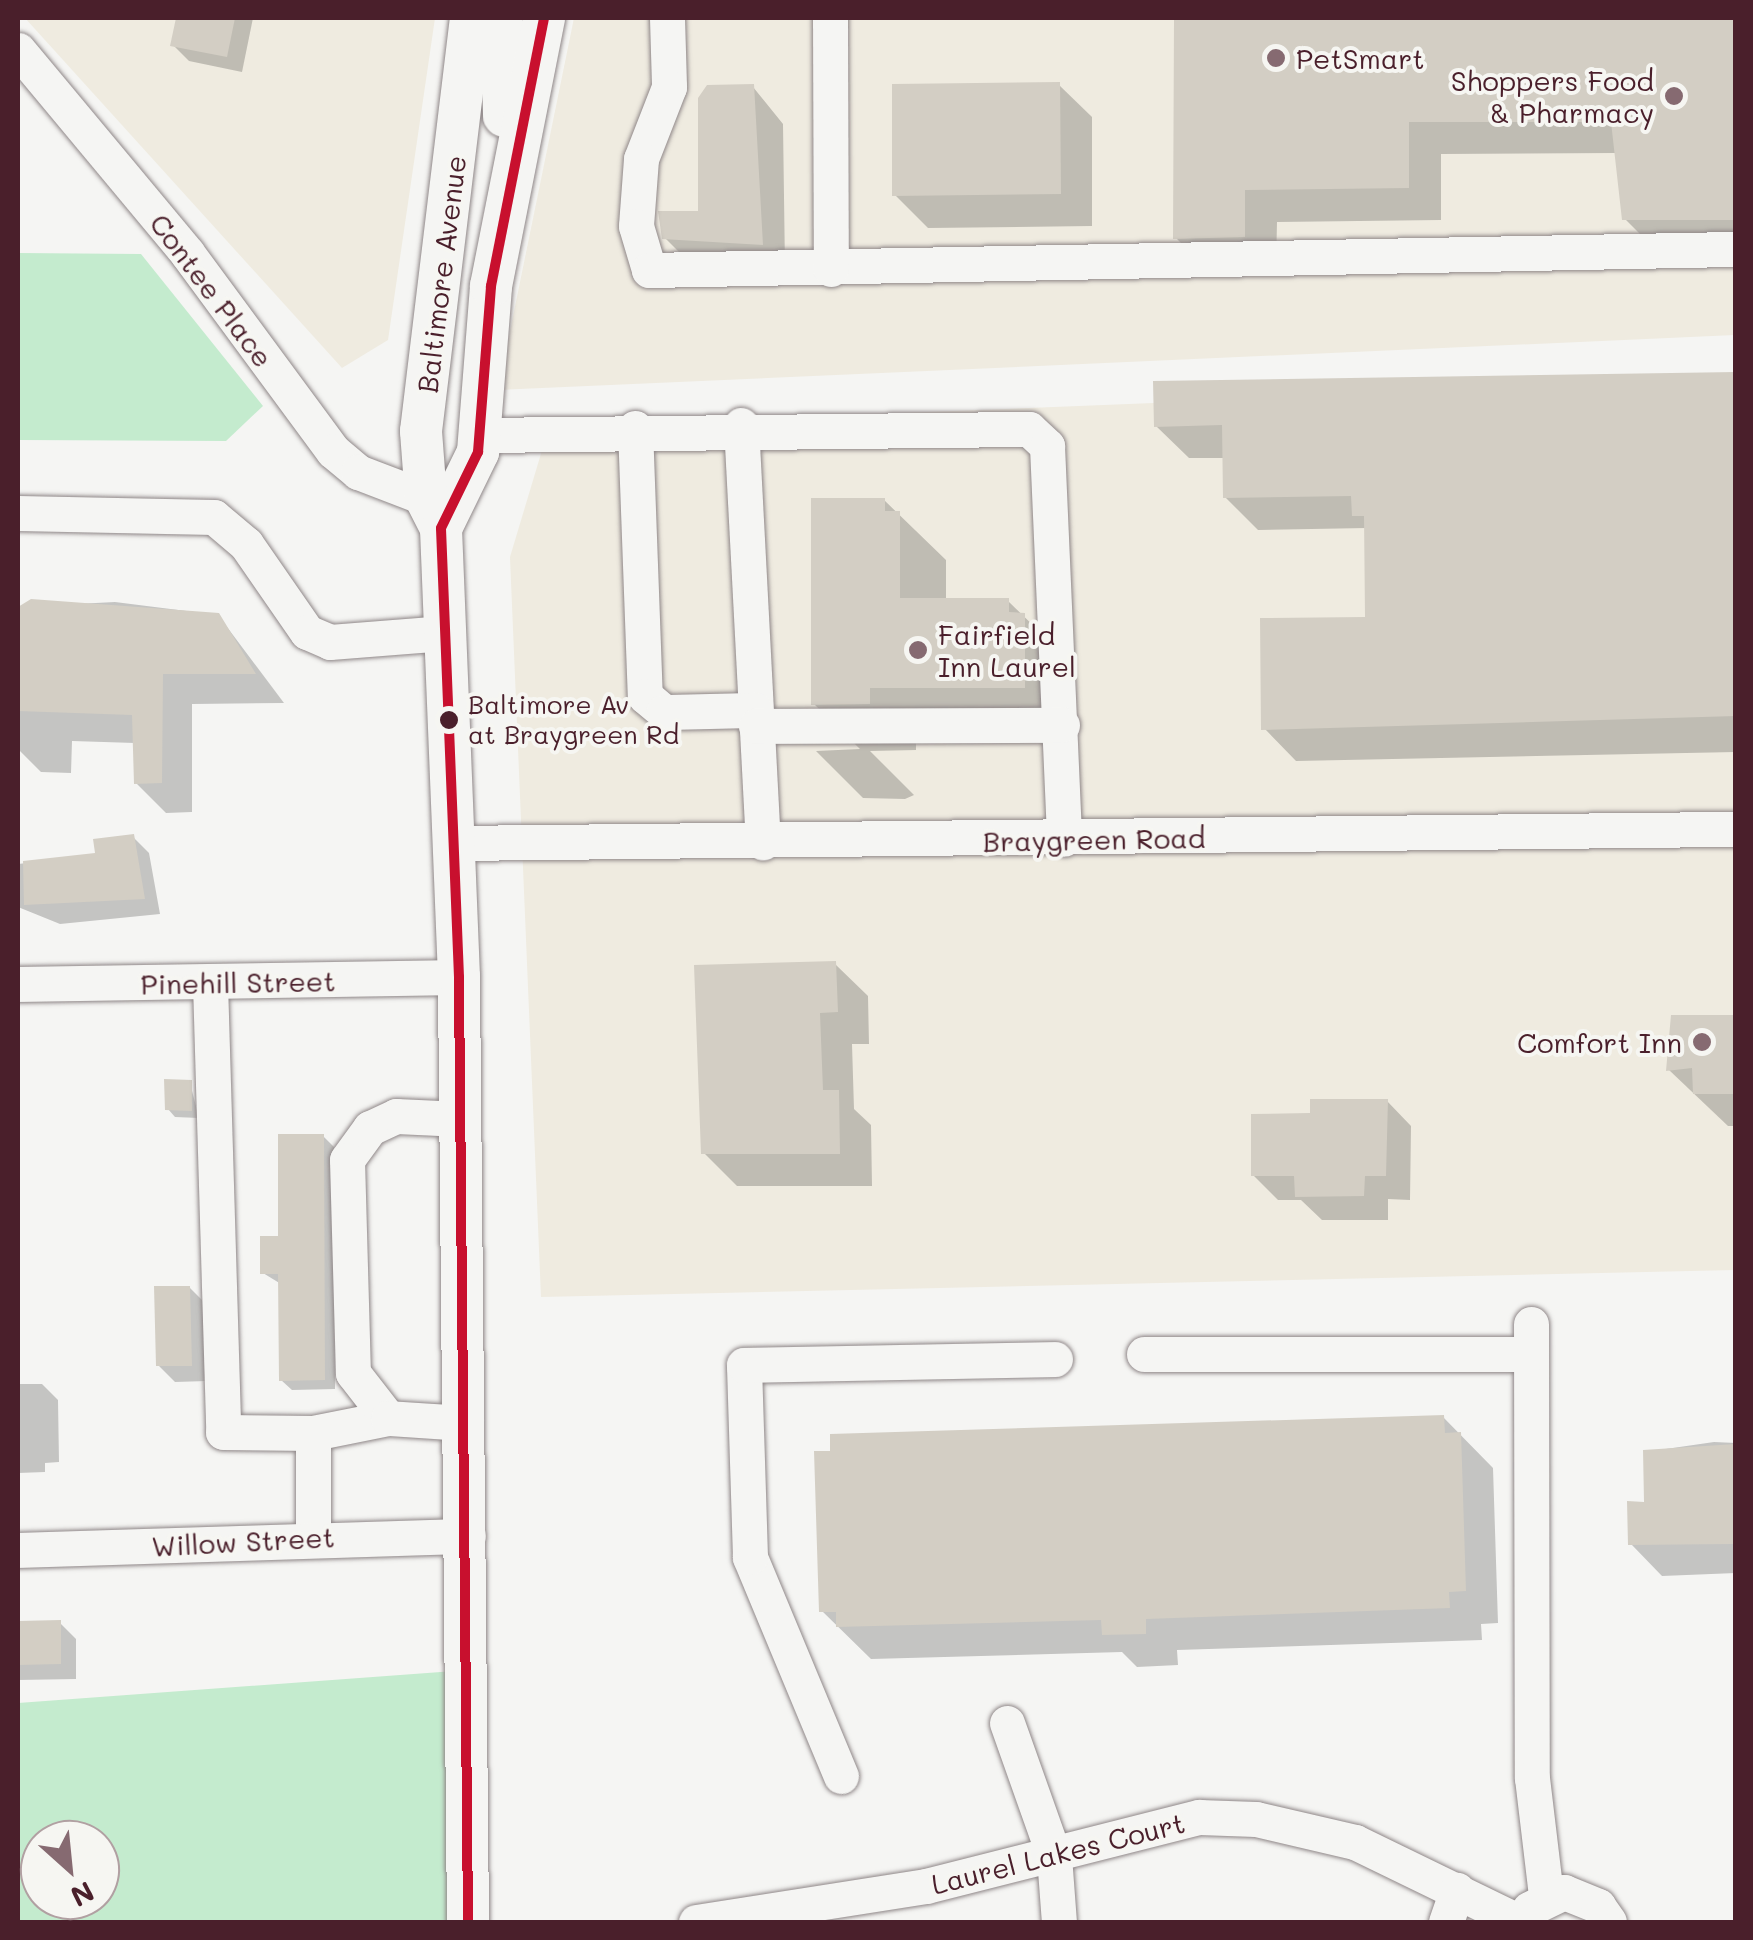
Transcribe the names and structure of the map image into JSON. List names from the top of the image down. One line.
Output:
{"streets":{"main road":["Baltimore Avenue"],"street":["Contee Place","Braygreen Road","Pinehill Street","Willow Street","Laurel Lakes Court"]},"crossings":[["Baltimore Avenue","Contee Place"],["Baltimore Avenue","Braygreen Road"],["Baltimore Avenue","Pinehill Street"],["Baltimore Avenue","Willow Street"]],"places":["PetSmart","Shoppers Food & Pharmacy","Fairfield Inn Laurel","Baltimore Av at Braygreen Rd","Comfort Inn"],"north":"bottom right"}
